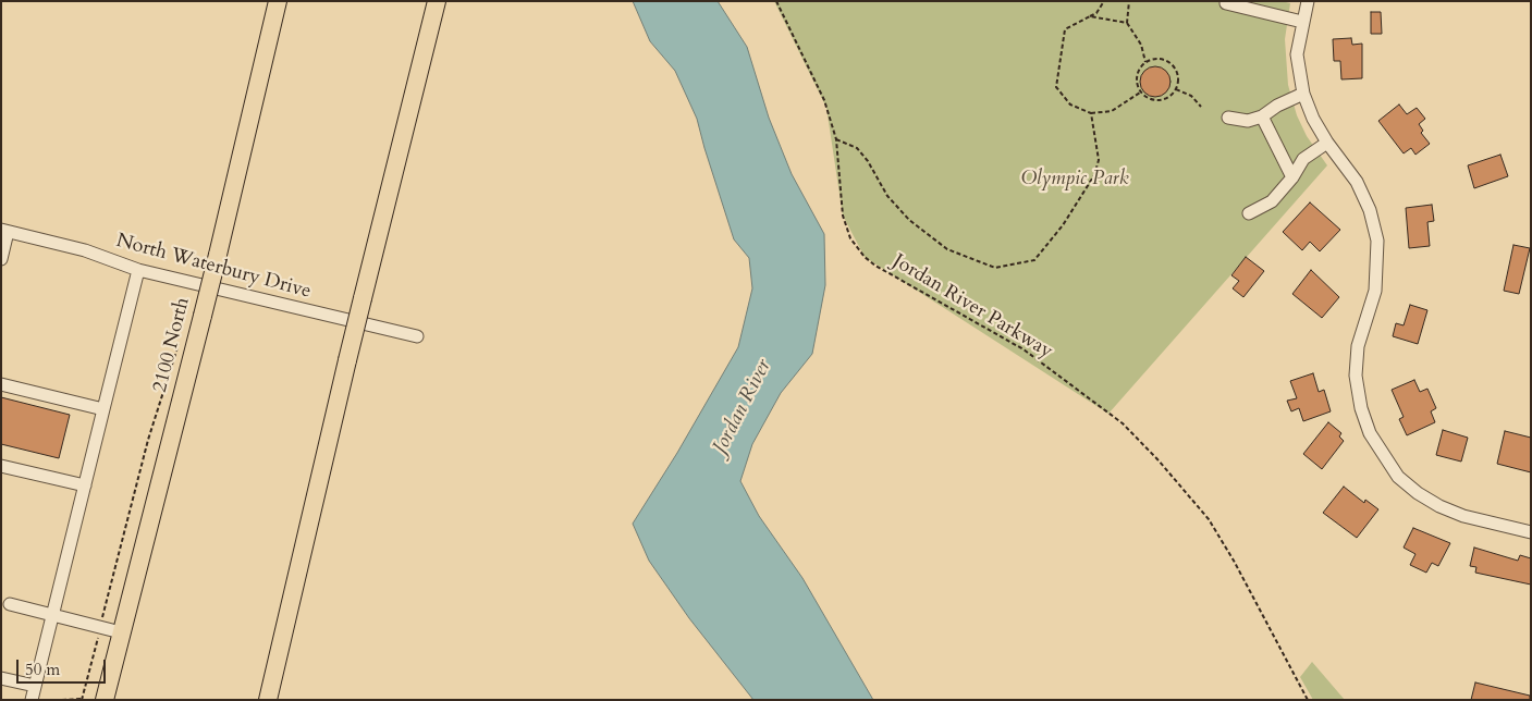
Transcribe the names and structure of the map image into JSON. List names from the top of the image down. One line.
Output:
{"streets":{"highway":["2100 North"],"street":["North Waterbury Drive"],"path":["Jordan River Parkway"]},"water":["Jordan River"],"parks":["Olympic Park"],"scale_bar":"50 m"}
